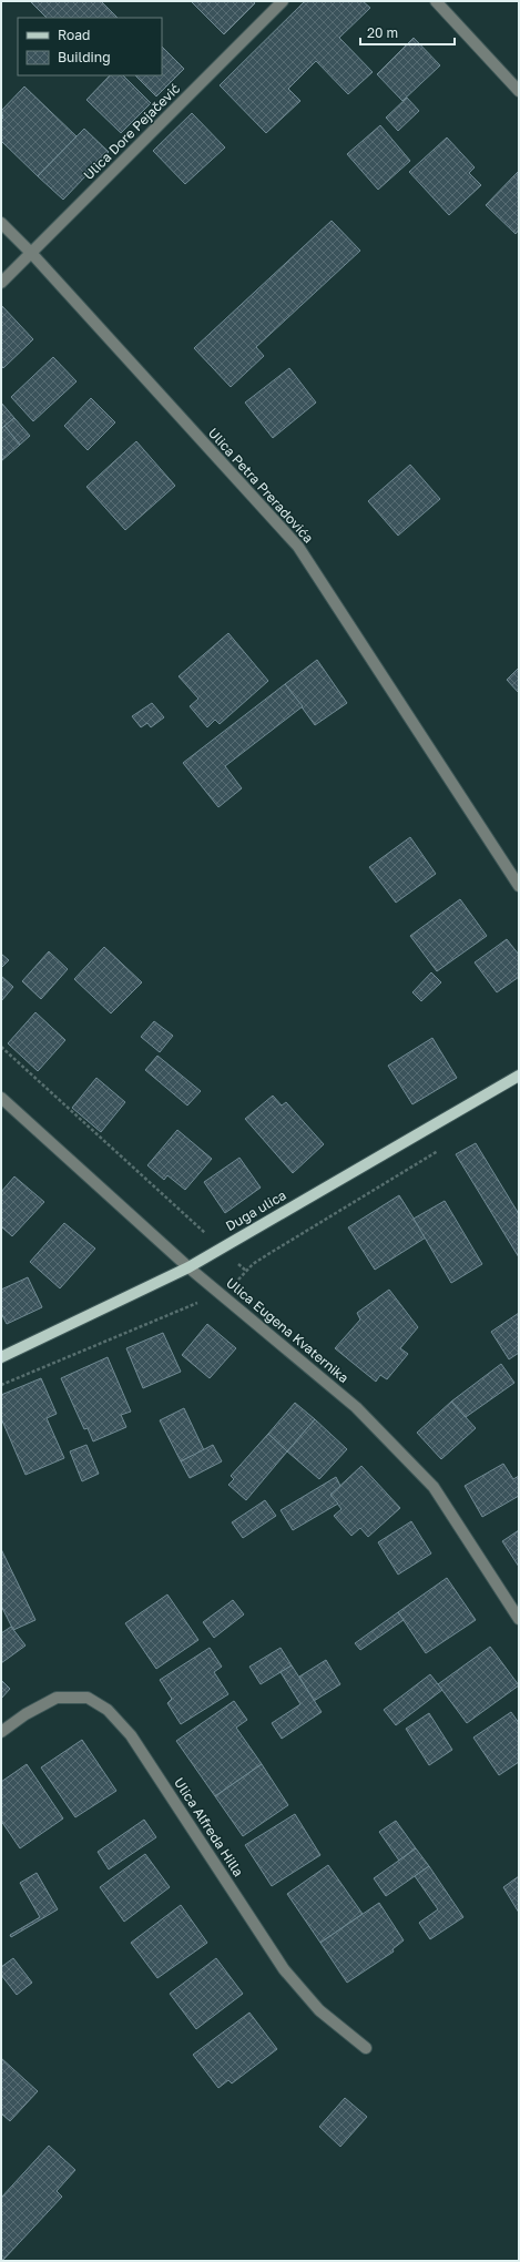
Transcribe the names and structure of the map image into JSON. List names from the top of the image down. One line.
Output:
{"streets":{"main road":["Duga ulica"],"street":["Ulica Dore Pejačević","Ulica Petra Preradovića","Ulica Eugena Kvaternika","Ulica Alfreda Hilla"]},"crossings":[["Ulica Dore Pejačević","Ulica Petra Preradovića"],["Duga ulica","Ulica Eugena Kvaternika"]],"legend":["Road","Building"],"scale_bar":"20 m"}
